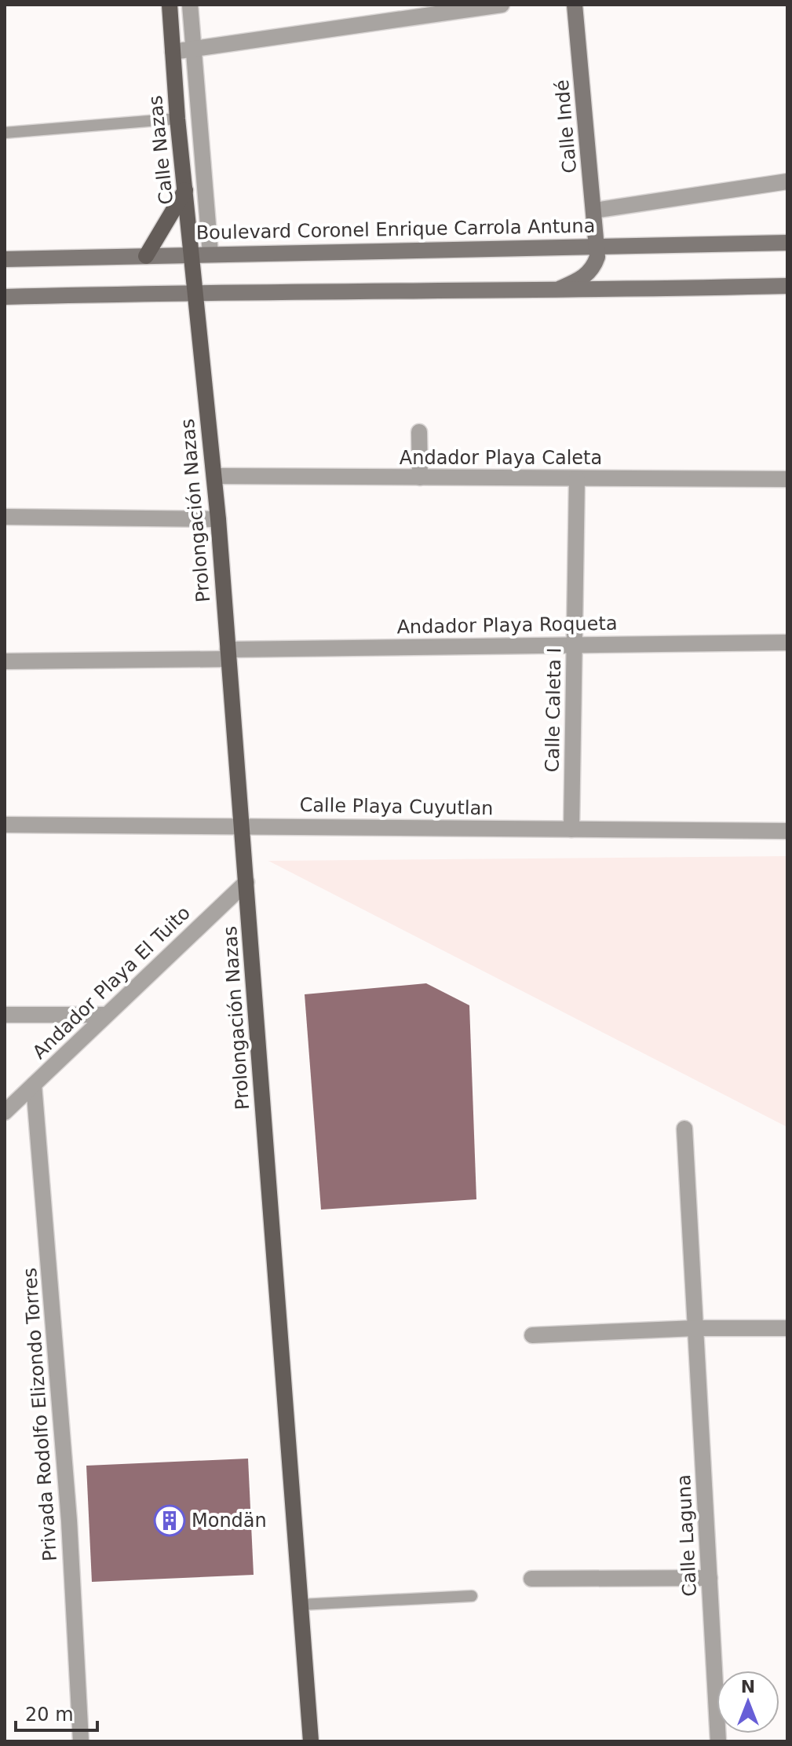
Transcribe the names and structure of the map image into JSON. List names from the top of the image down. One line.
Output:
{"streets":{"main road":["Calle Indé","Calle Nazas","Boulevard Coronel Enrique Carrola Antuna","Prolongación Nazas"],"street":["Andador Playa Caleta","Andador Playa Roqueta","Calle Caleta I","Calle Playa Cuyutlan","Andador Playa El Tuito","Privada Rodolfo Elizondo Torres","Calle Laguna"]},"crossings":[["Calle Indé","Boulevard Coronel Enrique Carrola Antuna"],["Calle Nazas","Boulevard Coronel Enrique Carrola Antuna"],["Calle Nazas","Prolongación Nazas"],["Andador Playa Caleta","Prolongación Nazas"],["Andador Playa Caleta","Calle Caleta I"],["Prolongación Nazas","Andador Playa Roqueta"],["Prolongación Nazas","Calle Playa Cuyutlan"],["Prolongación Nazas","Andador Playa El Tuito"],["Andador Playa Roqueta","Calle Caleta I"],["Calle Caleta I","Calle Playa Cuyutlan"],["Andador Playa El Tuito","Privada Rodolfo Elizondo Torres"]],"places":{"building":["Mondän"]},"scale_bar":"20 m","north":"top"}
